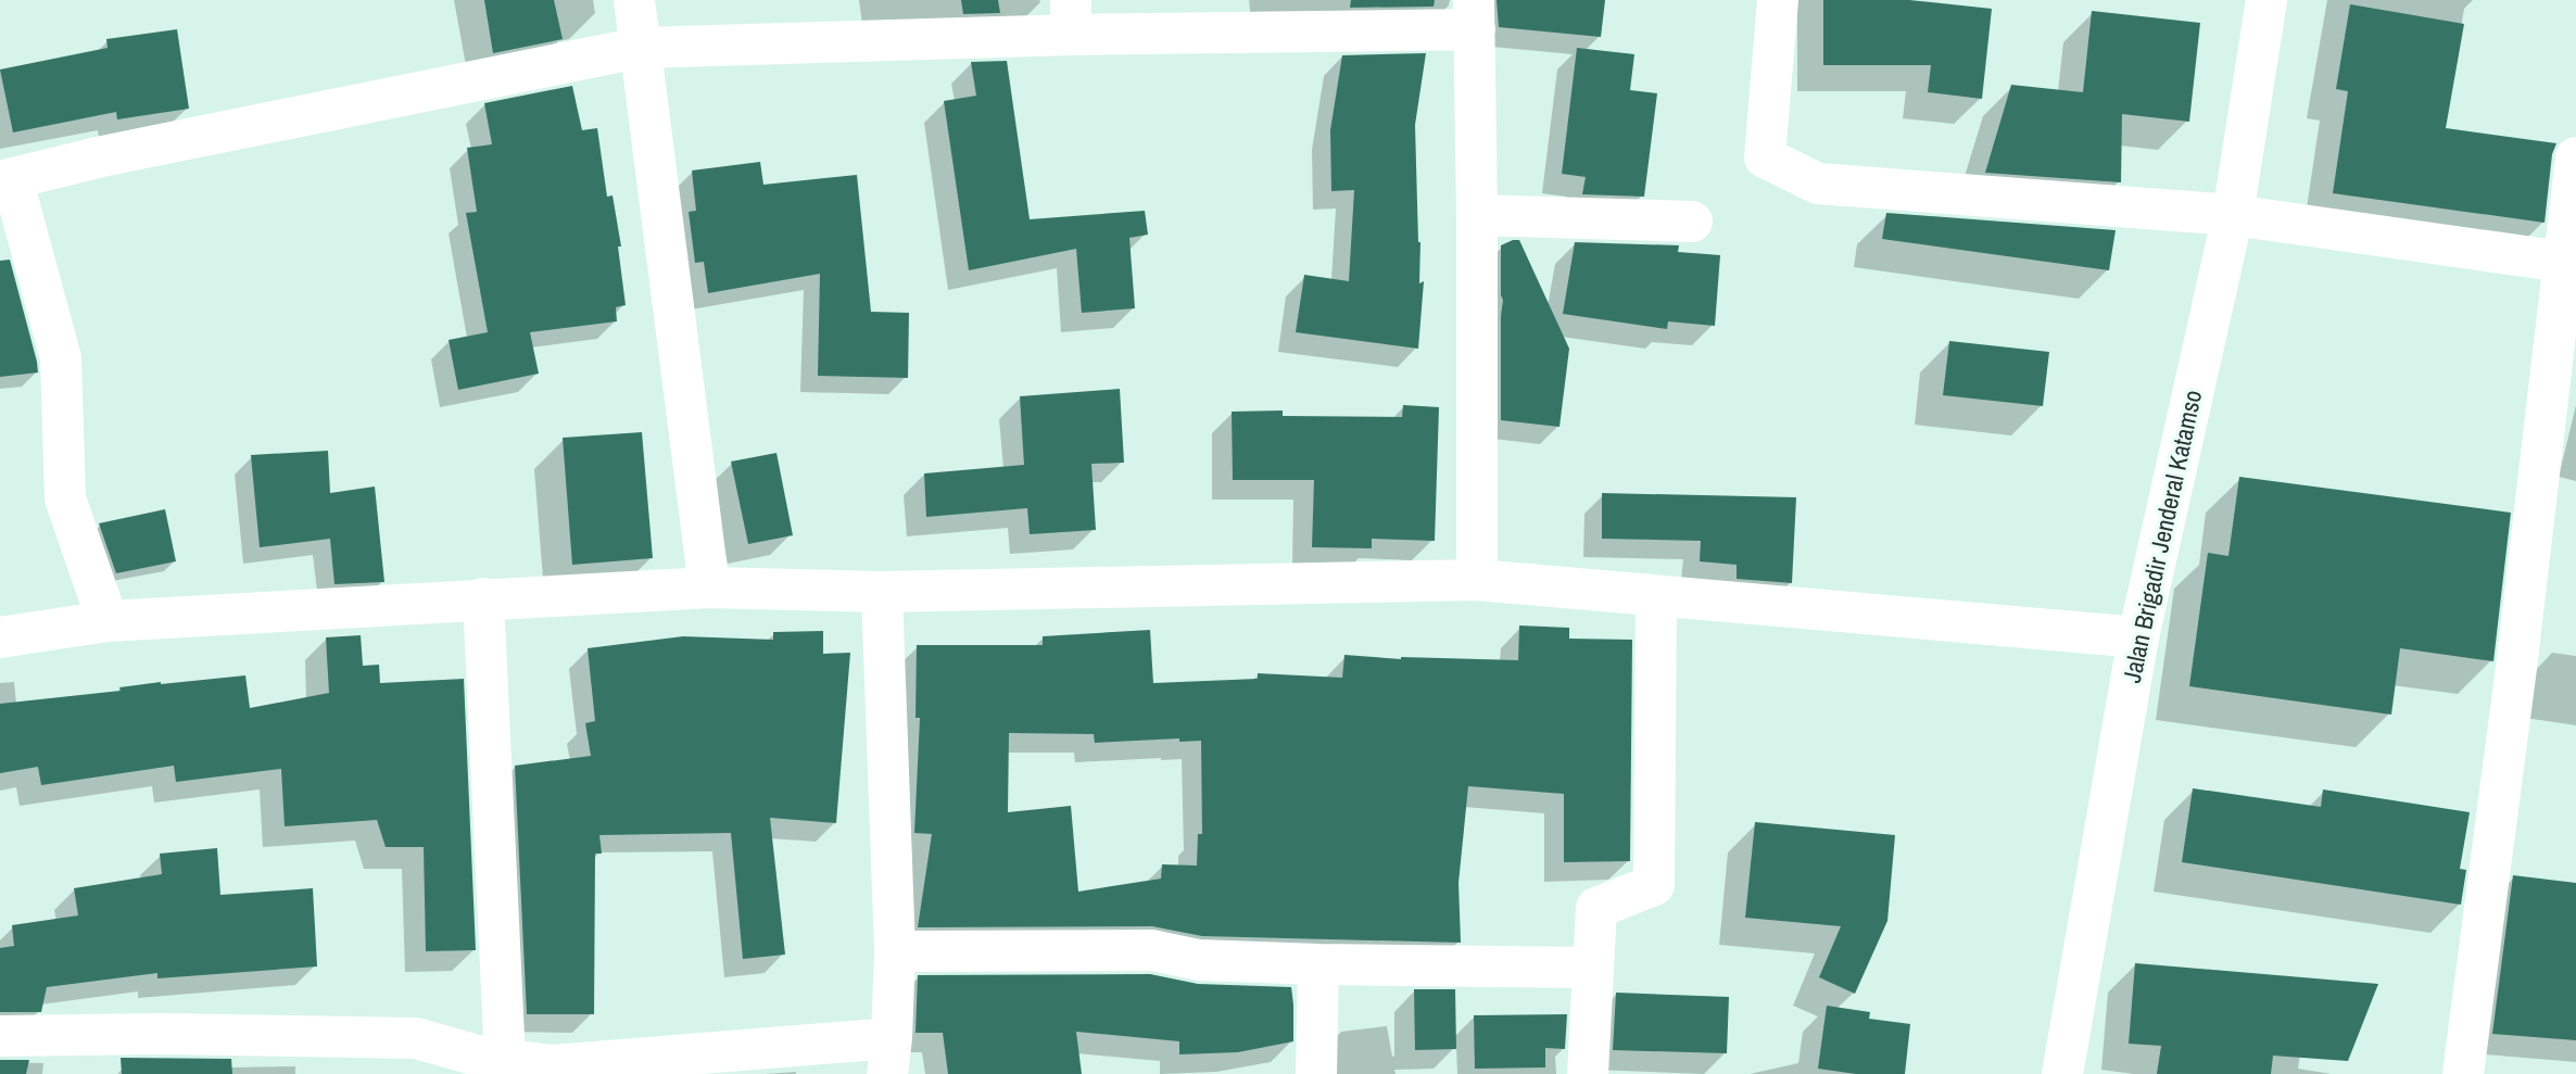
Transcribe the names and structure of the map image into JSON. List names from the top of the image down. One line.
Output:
{"streets":{"street":["Jalan Brigadir Jenderal Katamso"]}}
